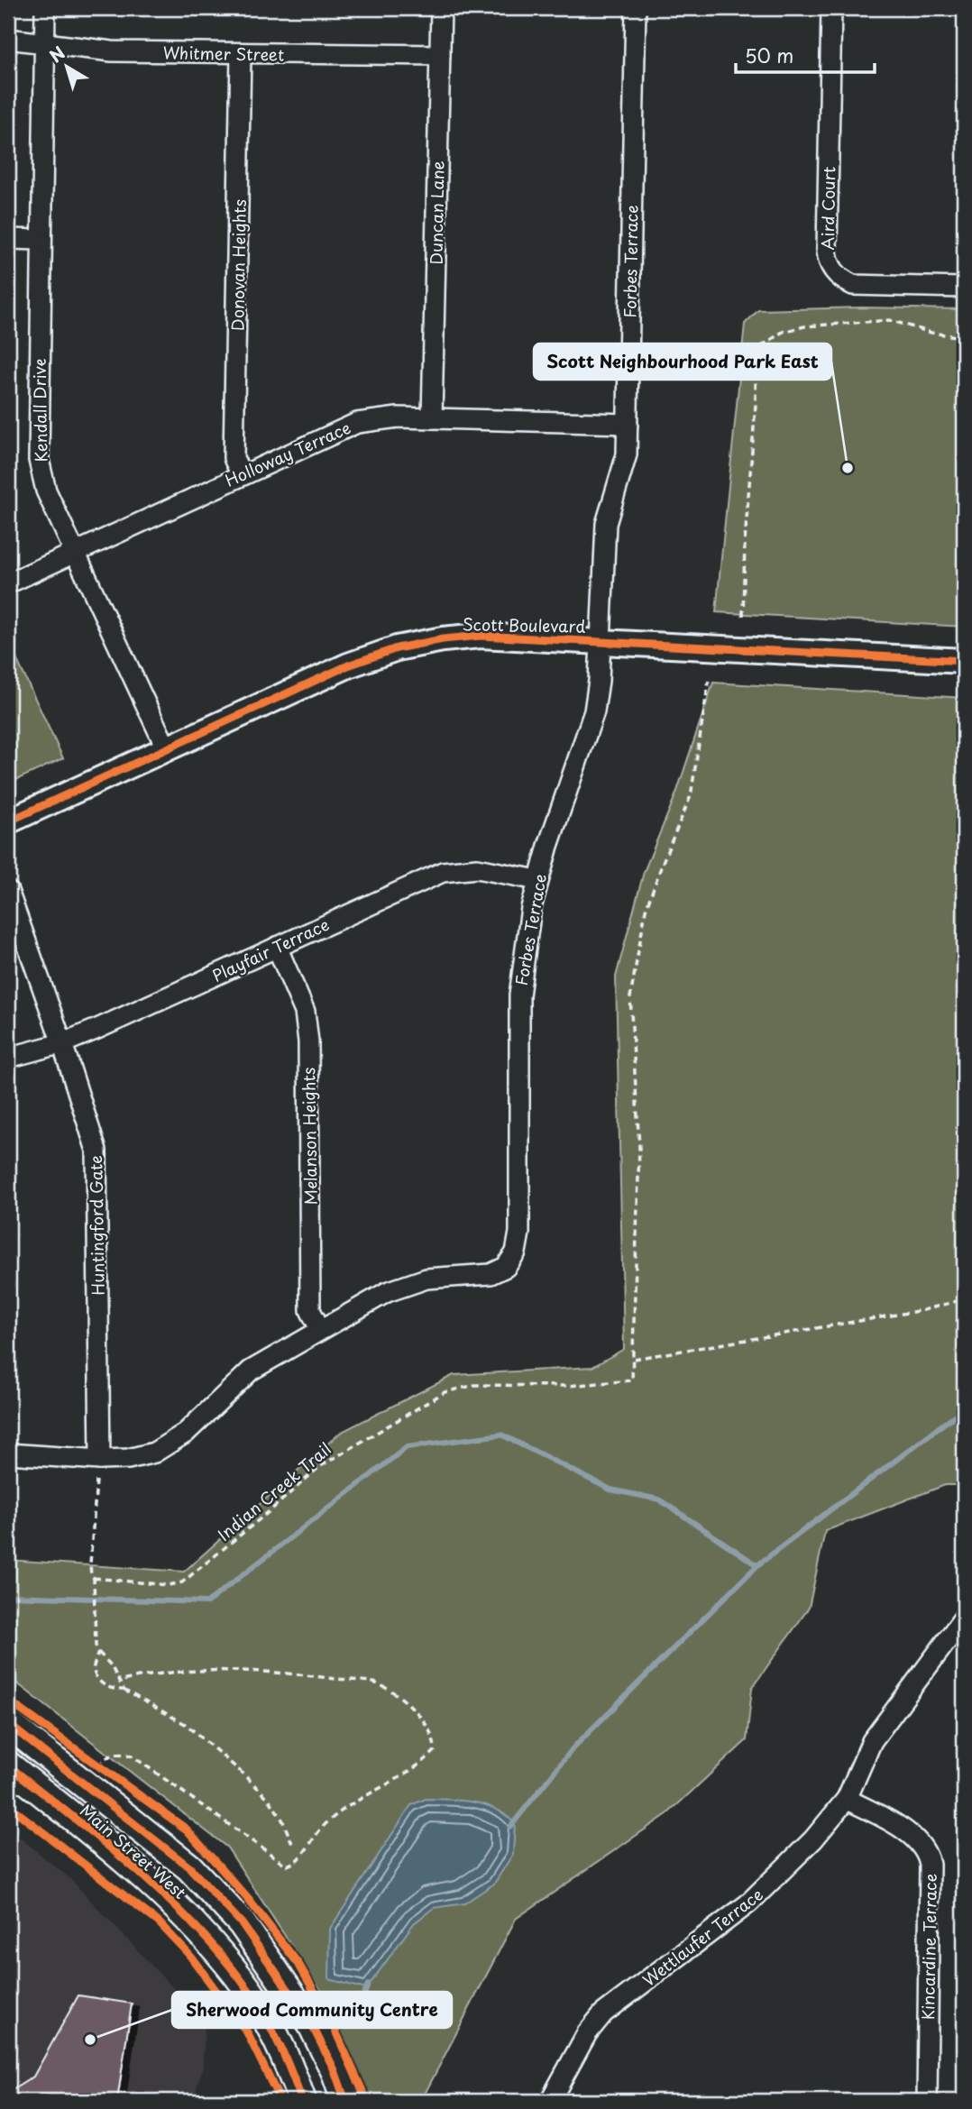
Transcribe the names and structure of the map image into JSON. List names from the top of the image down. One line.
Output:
{"streets":{"main road":["Main Street West"],"street":["Whitmer Street","Aird Court","Duncan Lane","Forbes Terrace","Donovan Heights","Kendall Drive","Holloway Terrace","Scott Boulevard","Playfair Terrace","Melanson Heights","Huntingford Gate","Wettlaufer Terrace","Kincardine Terrace"],"path":["Indian Creek Trail"]},"crossings":[["Whitmer Street","Duncan Lane"],["Whitmer Street","Donovan Heights"],["Whitmer Street","Kendall Drive"],["Duncan Lane","Holloway Terrace"],["Forbes Terrace","Holloway Terrace"],["Forbes Terrace","Scott Boulevard"],["Forbes Terrace","Playfair Terrace"],["Forbes Terrace","Melanson Heights"],["Forbes Terrace","Huntingford Gate"],["Donovan Heights","Holloway Terrace"],["Kendall Drive","Holloway Terrace"],["Kendall Drive","Scott Boulevard"],["Playfair Terrace","Melanson Heights"],["Playfair Terrace","Huntingford Gate"],["Wettlaufer Terrace","Kincardine Terrace"]],"places":["Scott Neighbourhood Park East","Sherwood Community Centre"],"scale_bar":"50 m","north":"top left"}
